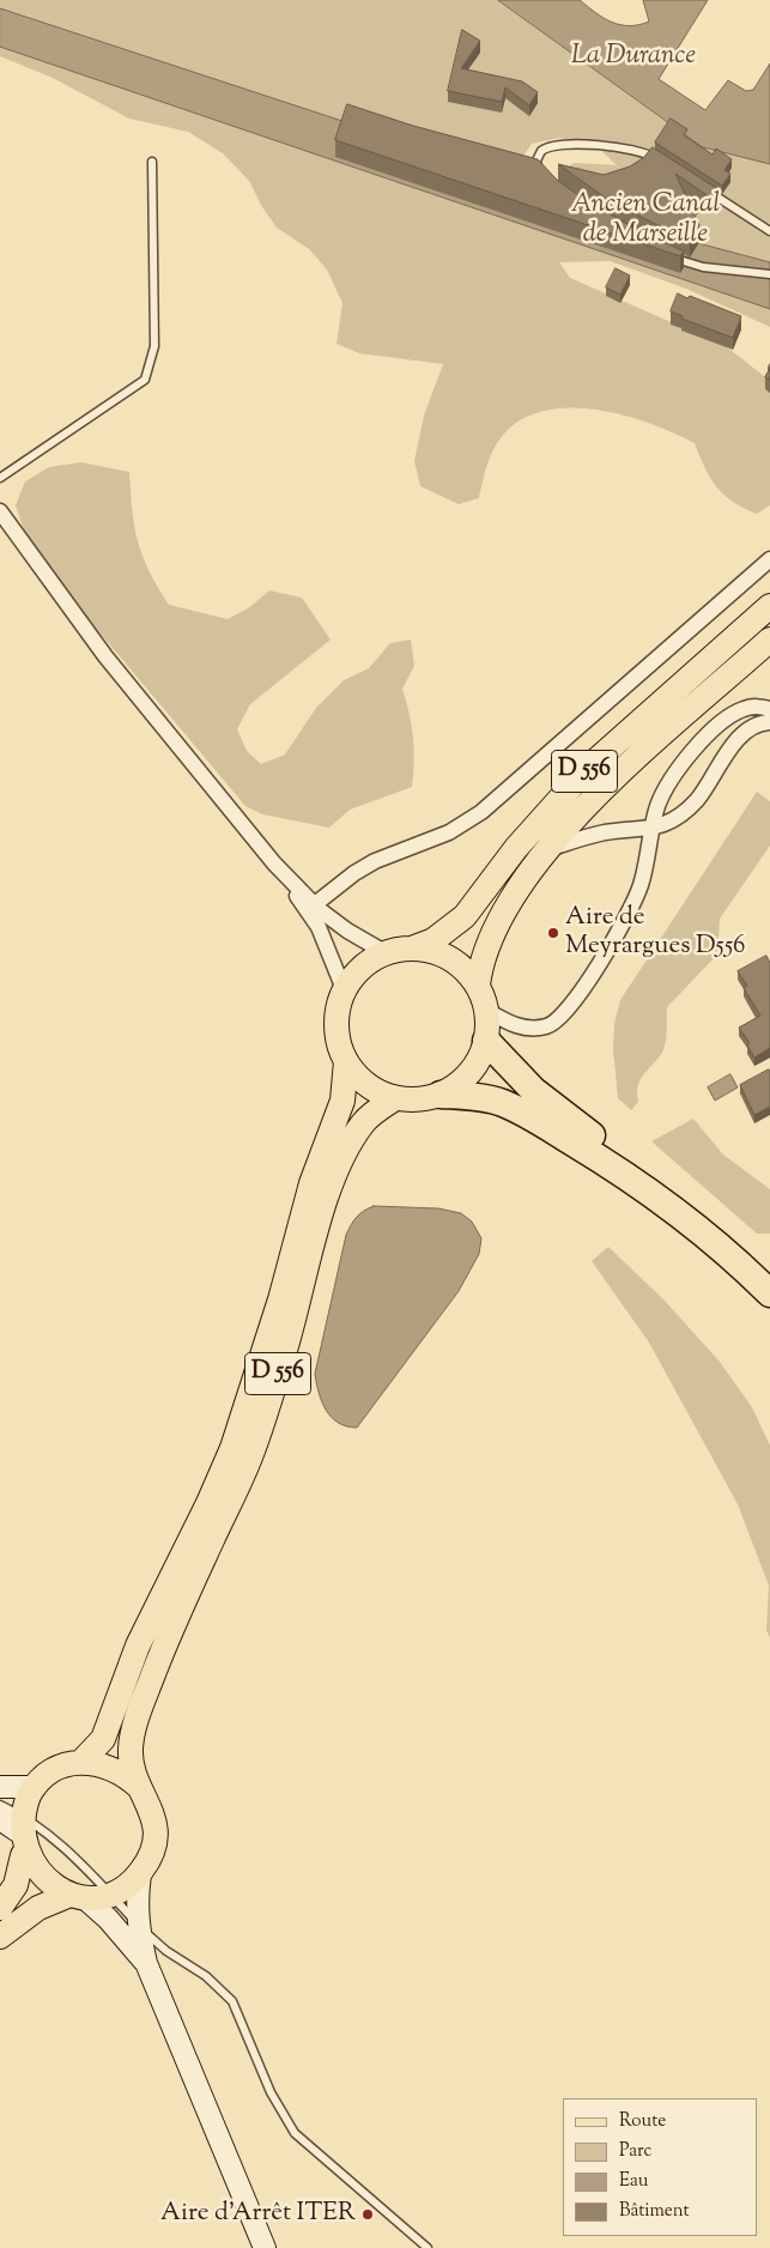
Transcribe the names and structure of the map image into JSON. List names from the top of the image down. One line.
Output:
{"streets":{"main road":["D 556"]},"water":["La Durance","Ancien Canal de Marseille"],"places":["Aire de Meyrargues D556","Aire d'Arrêt ITER"],"legend":["Route","Parc","Eau","Bâtiment"]}
